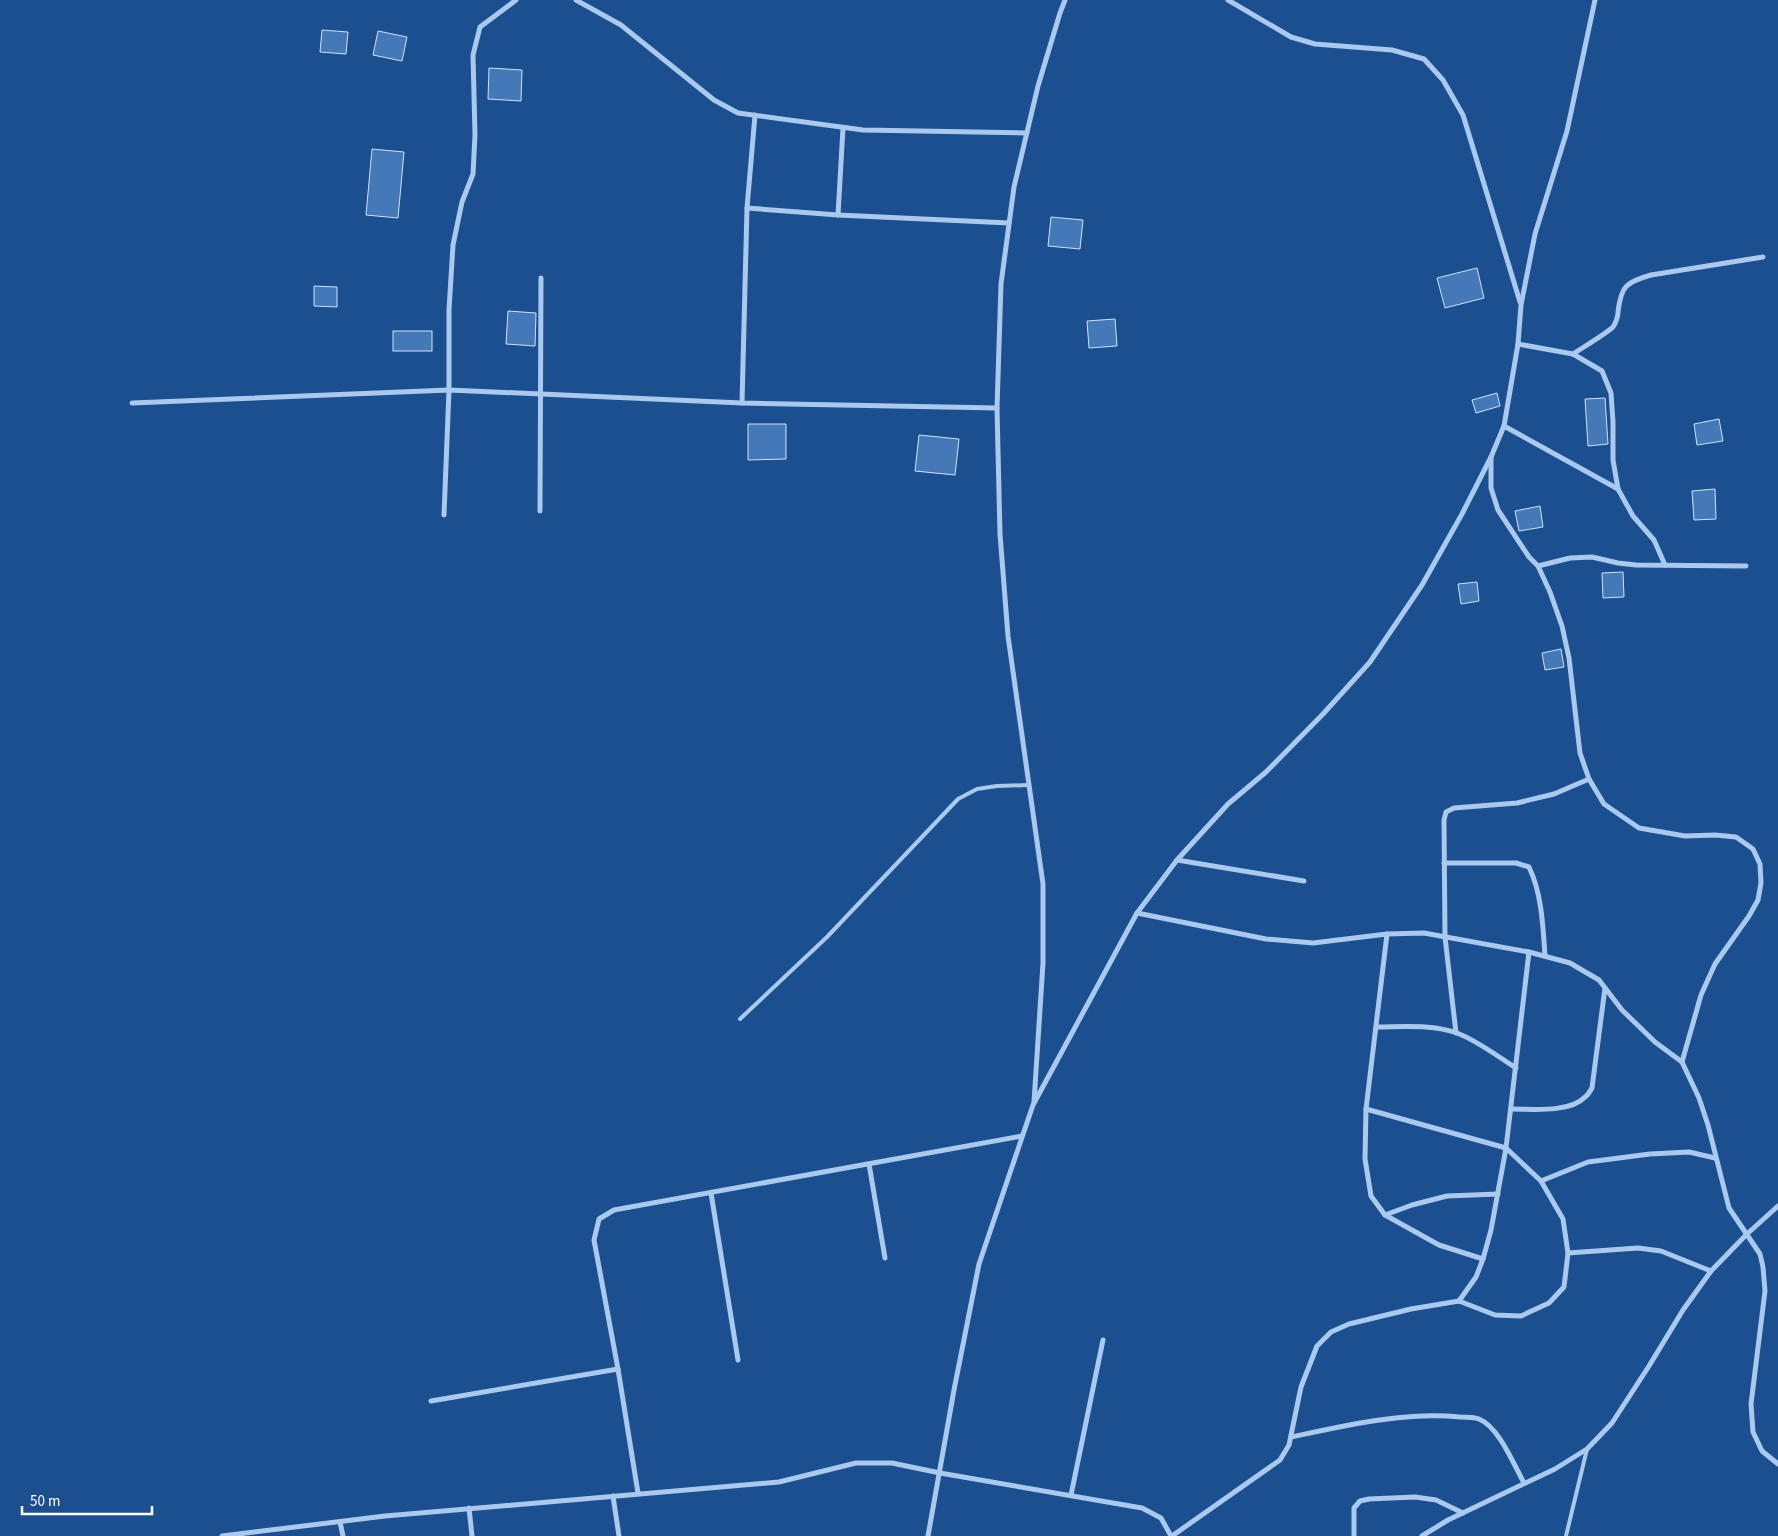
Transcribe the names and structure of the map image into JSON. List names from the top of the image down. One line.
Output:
{"scale_bar":"50 m"}
